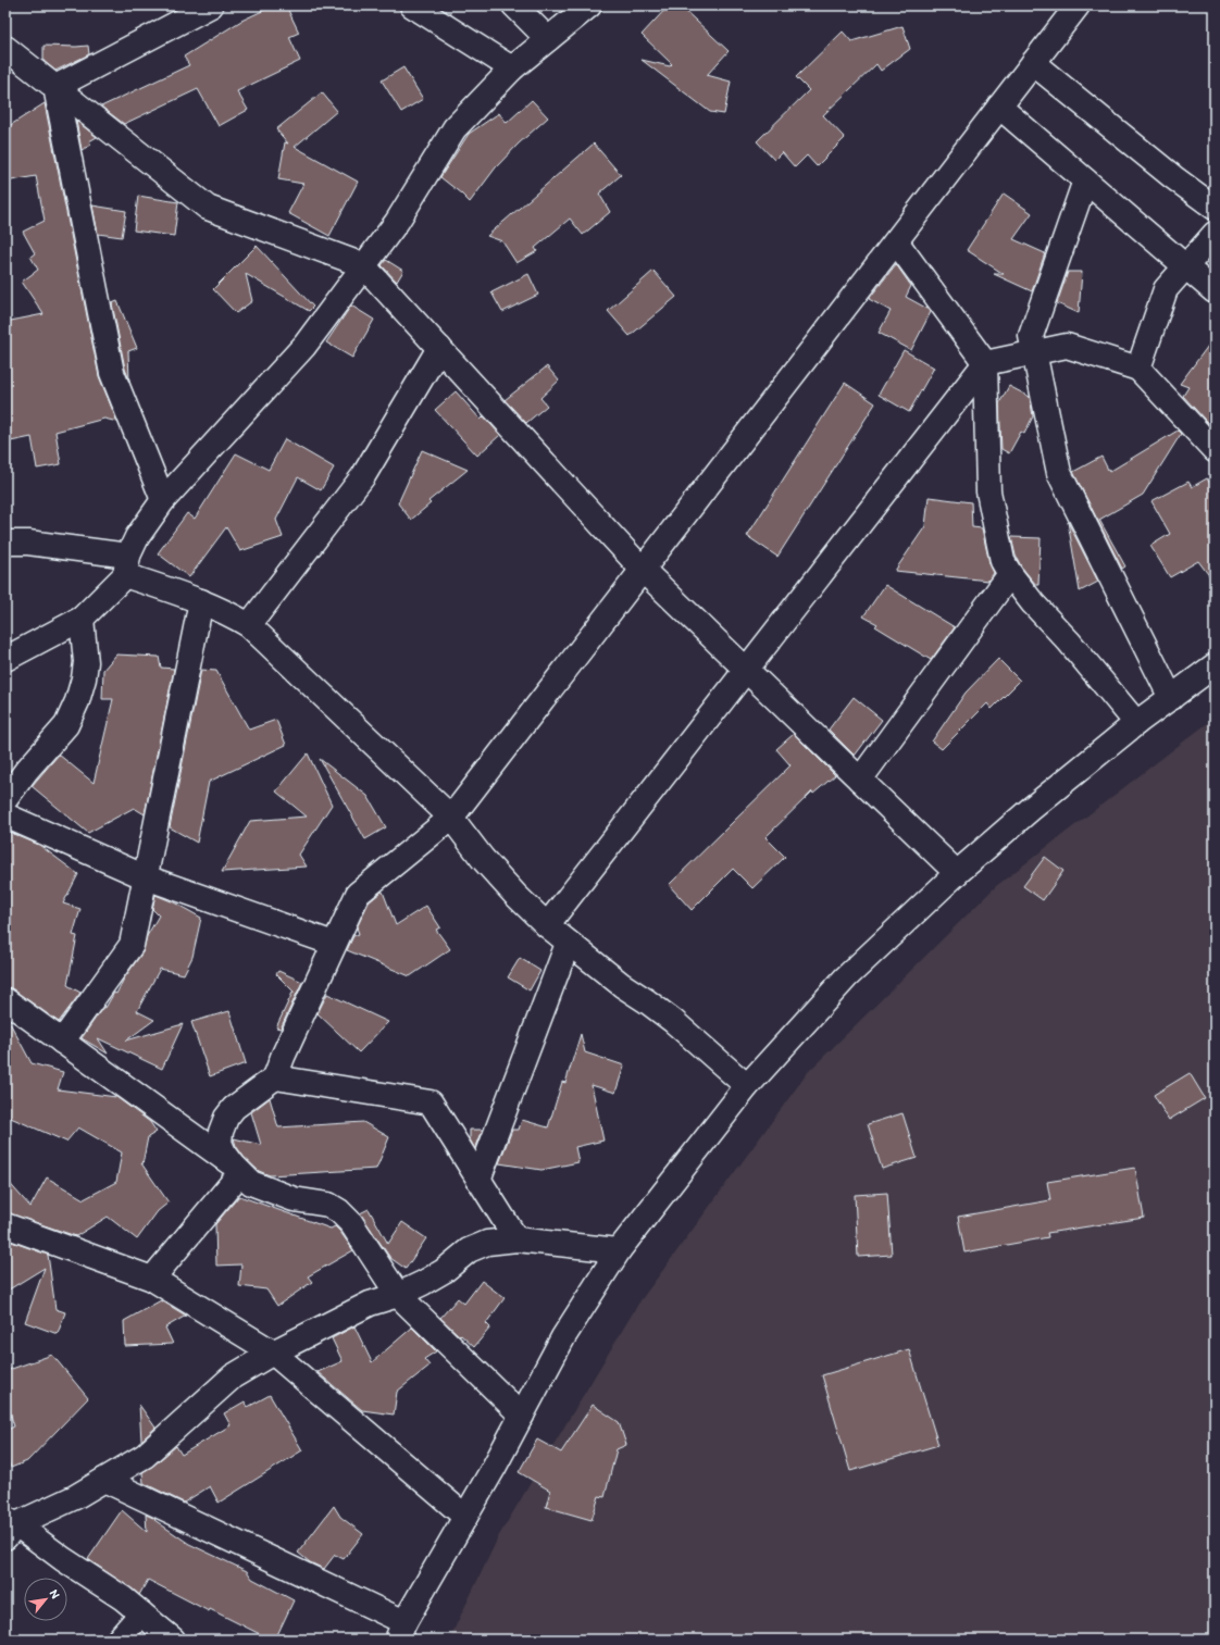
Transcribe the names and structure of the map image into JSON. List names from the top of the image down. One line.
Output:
{"north":"top right"}
